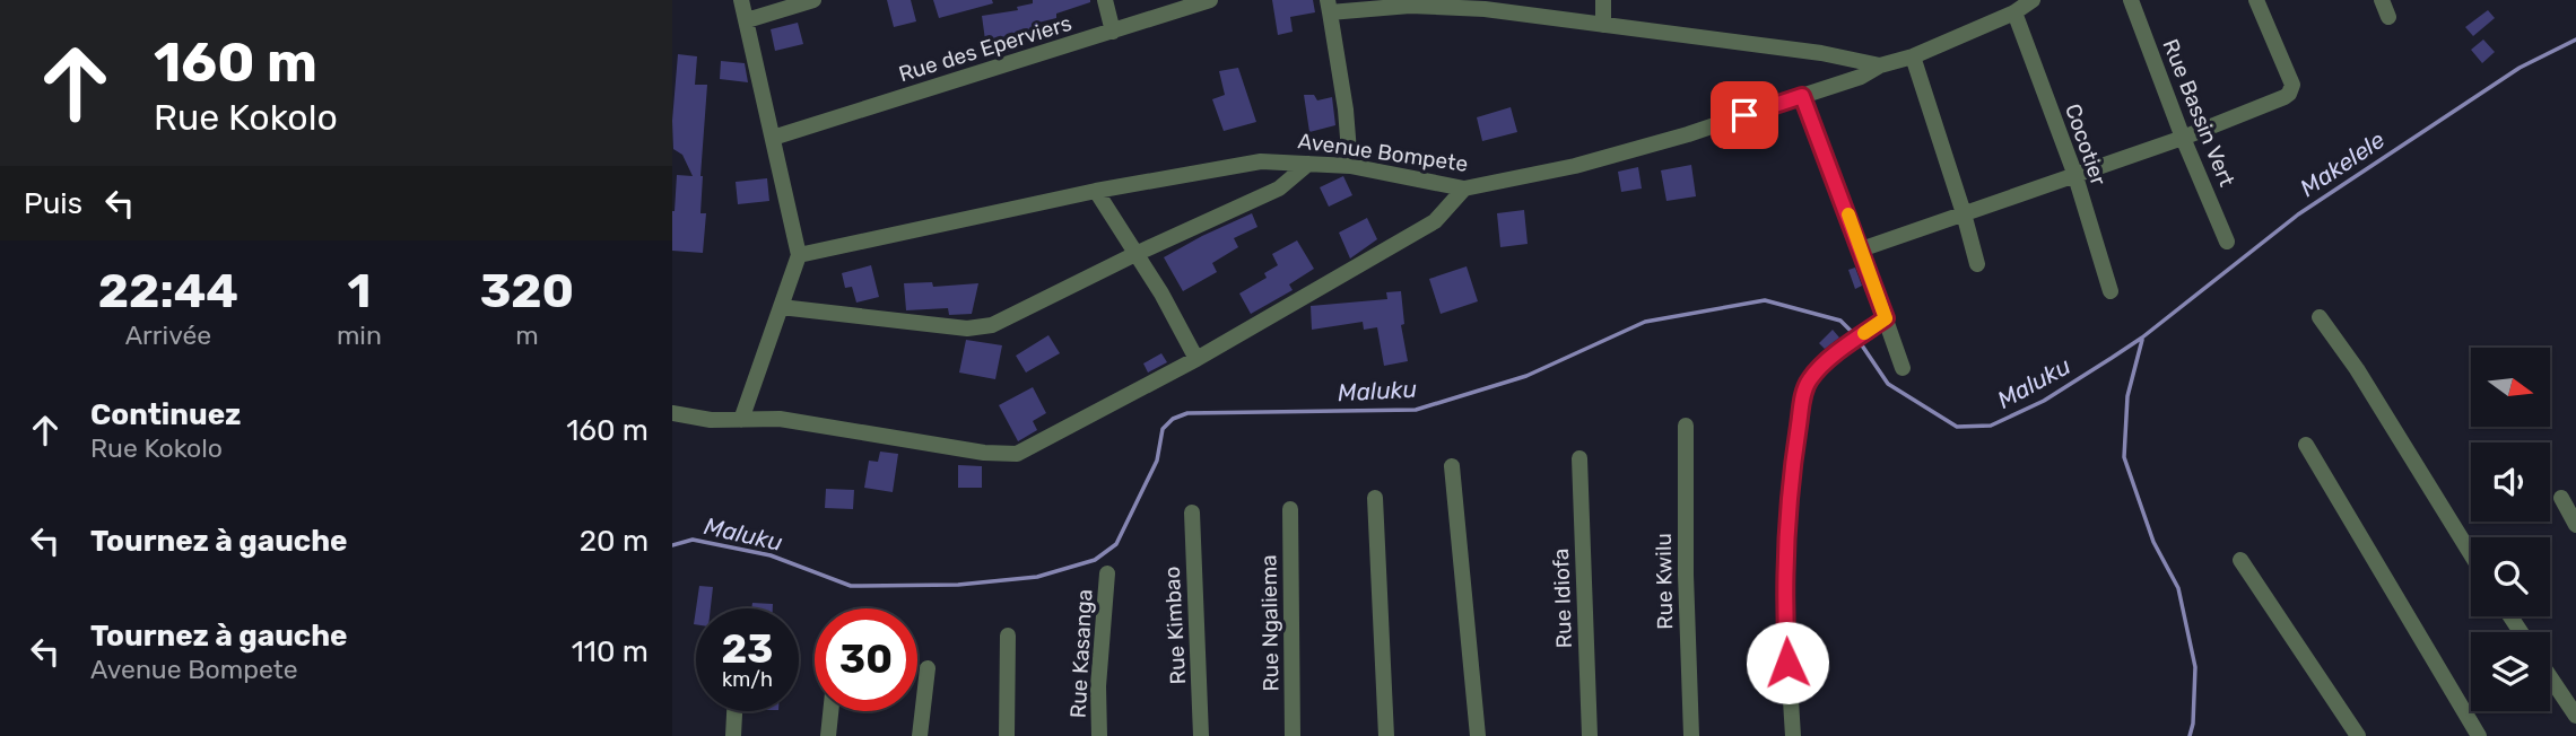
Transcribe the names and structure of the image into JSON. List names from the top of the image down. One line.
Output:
{"streets":{"street":["Rue des Eperviers","Rue Bassin Vert","Cocotier","Avenue Bompete","Rue Kwilu","Rue Idiofa","Rue Ngaliema","Rue Kimbao","Rue Kasanga"]},"crossings":[["Cocotier","Avenue Bompete"]],"water":["Makelele","Maluku"],"north":"right","page":{"turn":["160 m","Rue Kokolo"],"then":"Puis","eta":["22:44","Arrivée","1","min","320","m"],"list":[{"name":"Continuez","note":"Rue Kokolo","value":"160 m"},{"name":"Tournez à gauche","value":"20 m"},{"name":"Tournez à gauche","note":"Avenue Bompete","value":"110 m"}],"speed":"23 km/h","limit":"30"}}
